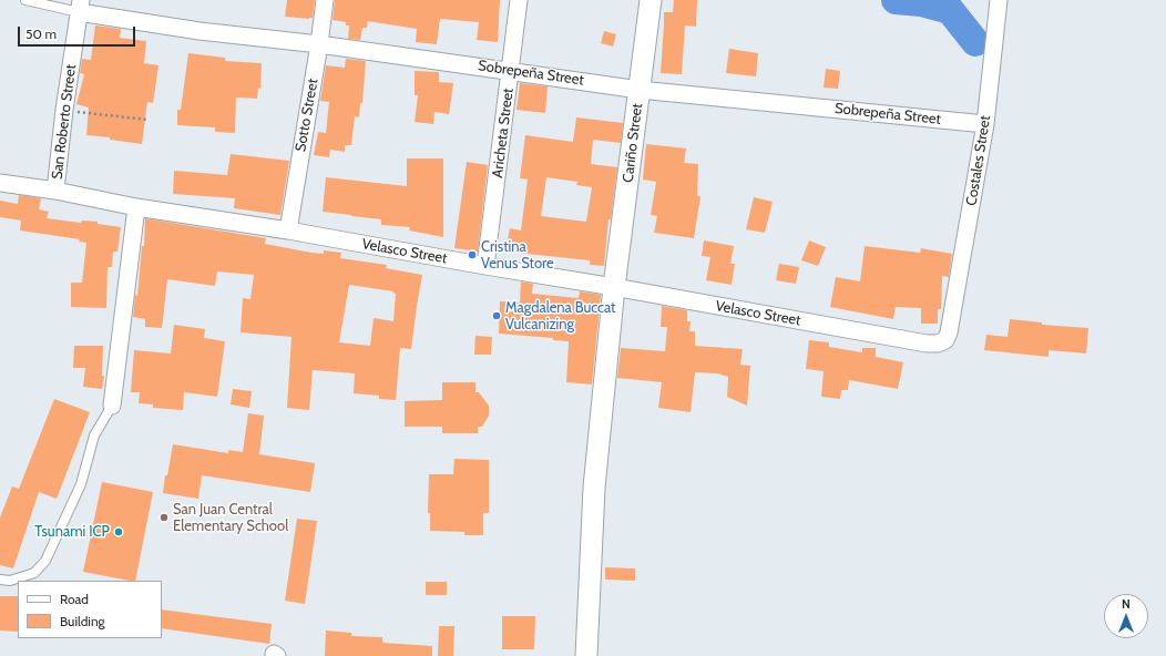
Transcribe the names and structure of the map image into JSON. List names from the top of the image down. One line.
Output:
{"streets":{"street":["Sobrepeña Street","Sotto Street","San Roberto Street","Aricheta Street","Cariño Street","Costales Street","Velasco Street"]},"crossings":[["Sobrepeña Street","Sotto Street"],["Sobrepeña Street","San Roberto Street"],["Sobrepeña Street","Aricheta Street"],["Sobrepeña Street","Cariño Street"],["Sobrepeña Street","Costales Street"],["Sotto Street","Velasco Street"],["San Roberto Street","Velasco Street"],["Aricheta Street","Velasco Street"],["Cariño Street","Velasco Street"],["Costales Street","Velasco Street"]],"places":["Cristina Venus Store","Magdalena Buccat Vulcanizing","San Juan Central Elementary School","Tsunami ICP"],"legend":["Road","Building"],"scale_bar":"50 m","north":"top"}
